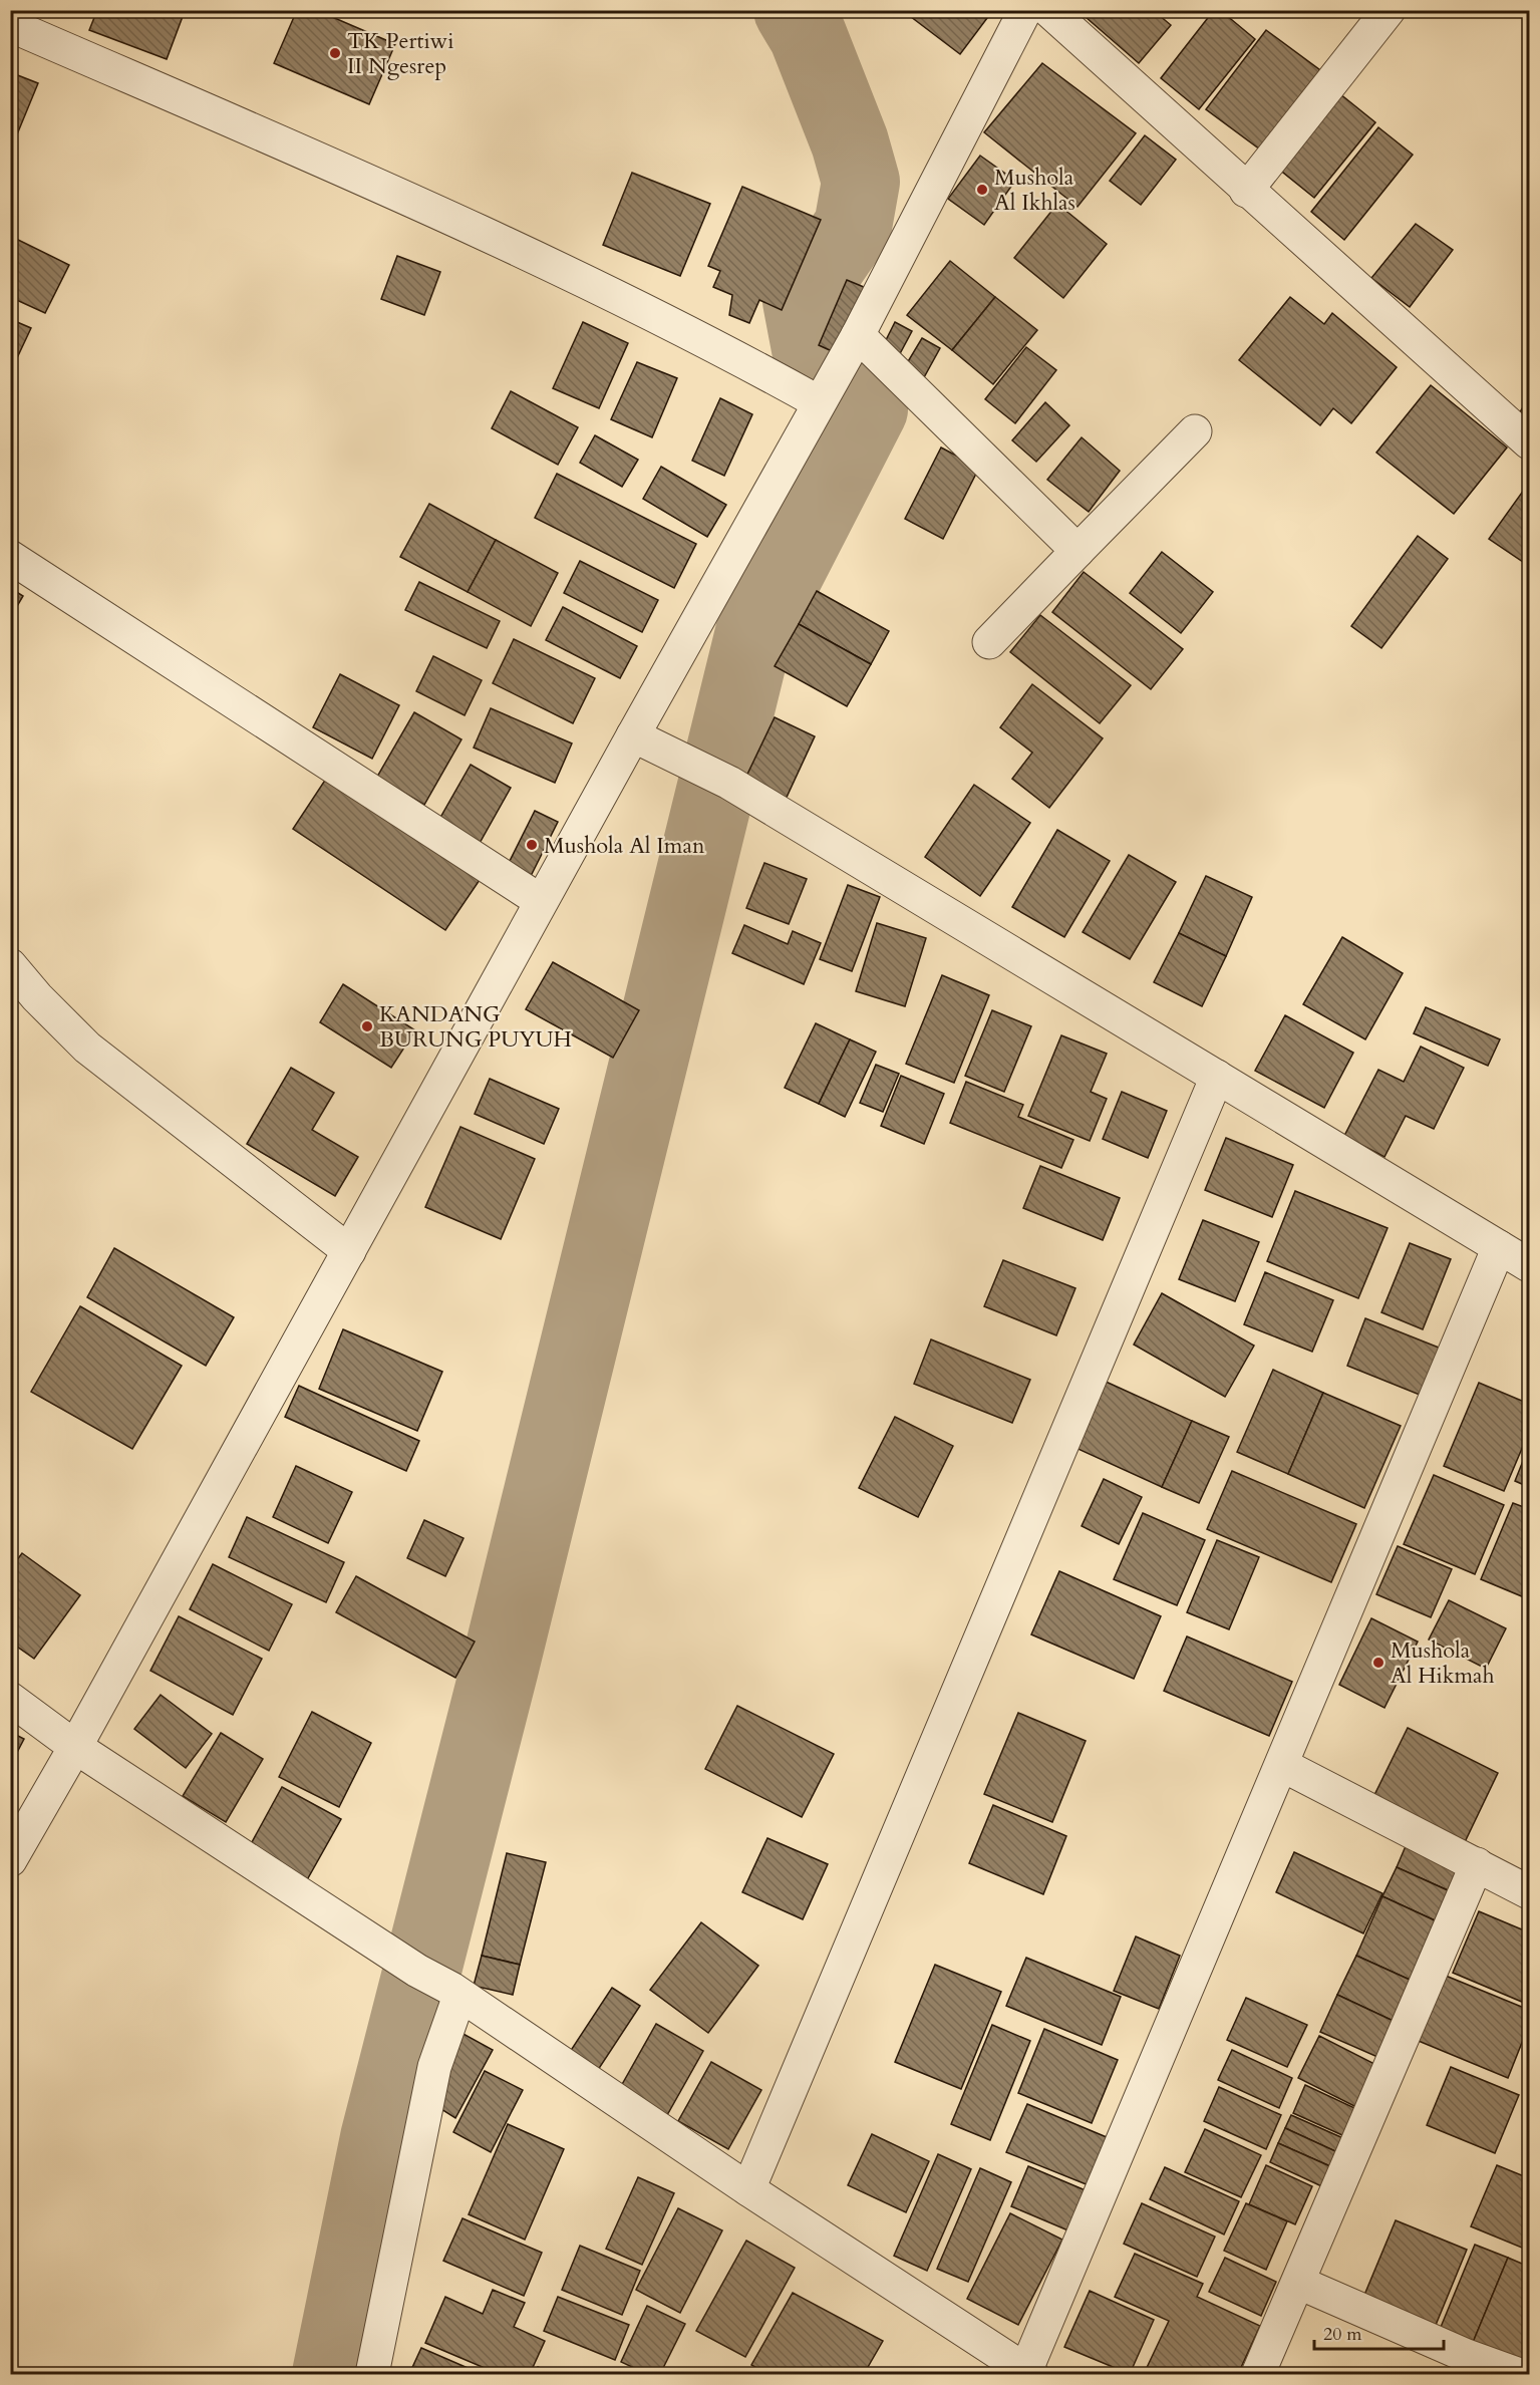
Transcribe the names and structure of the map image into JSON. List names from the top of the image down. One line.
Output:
{"places":["TK Pertiwi II Ngesrep","Mushola Al Ikhlas","Mushola Al Iman","KANDANG BURUNG PUYUH","Mushola Al Hikmah"],"scale_bar":"20 m"}
